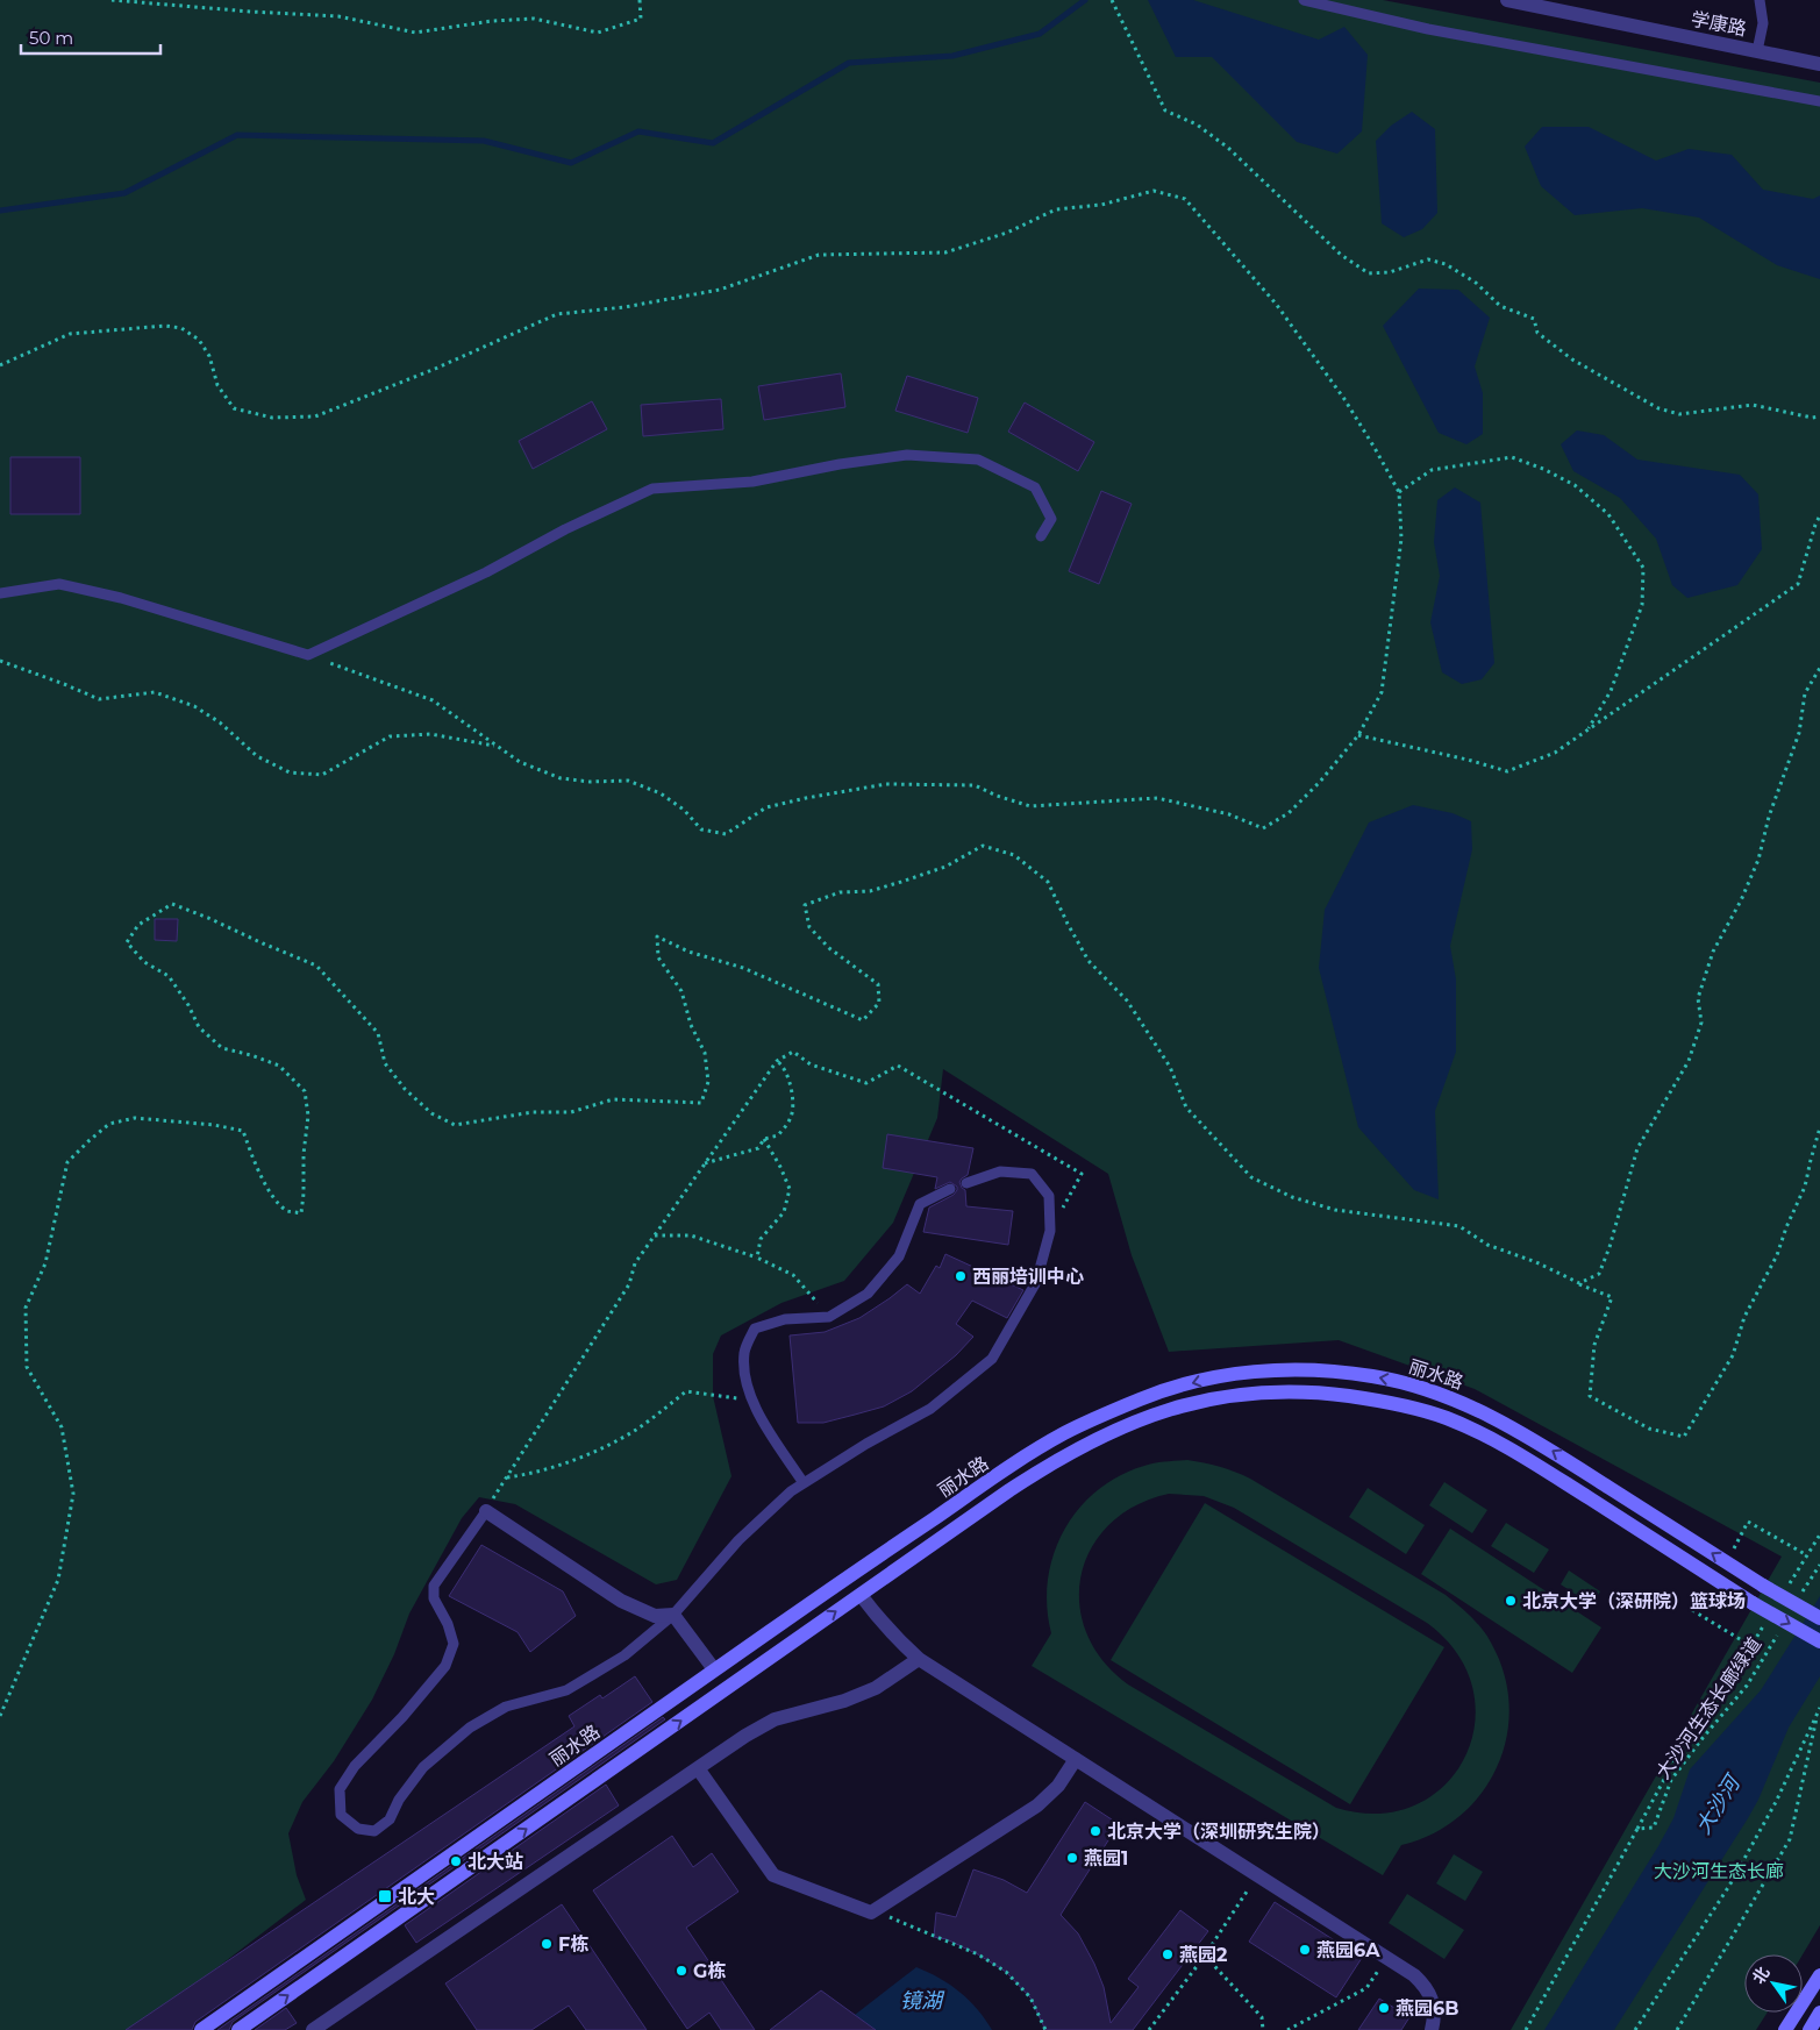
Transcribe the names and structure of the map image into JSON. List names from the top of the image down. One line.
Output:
{"streets":{"main road":["丽水路"],"street":["学康路"],"path":["大沙河生态长廊绿道"]},"water":["大沙河","镜湖"],"parks":["大沙河生态长廊"],"places":{"other":["西丽培训中心","北京大学（深研院）篮球场","北京大学（深圳研究生院）","燕园1","北大站","F栋","燕园6A","燕园2","G栋","燕园6B"],"transit":["北大"]},"scale_bar":"50 m","north":"top left"}
